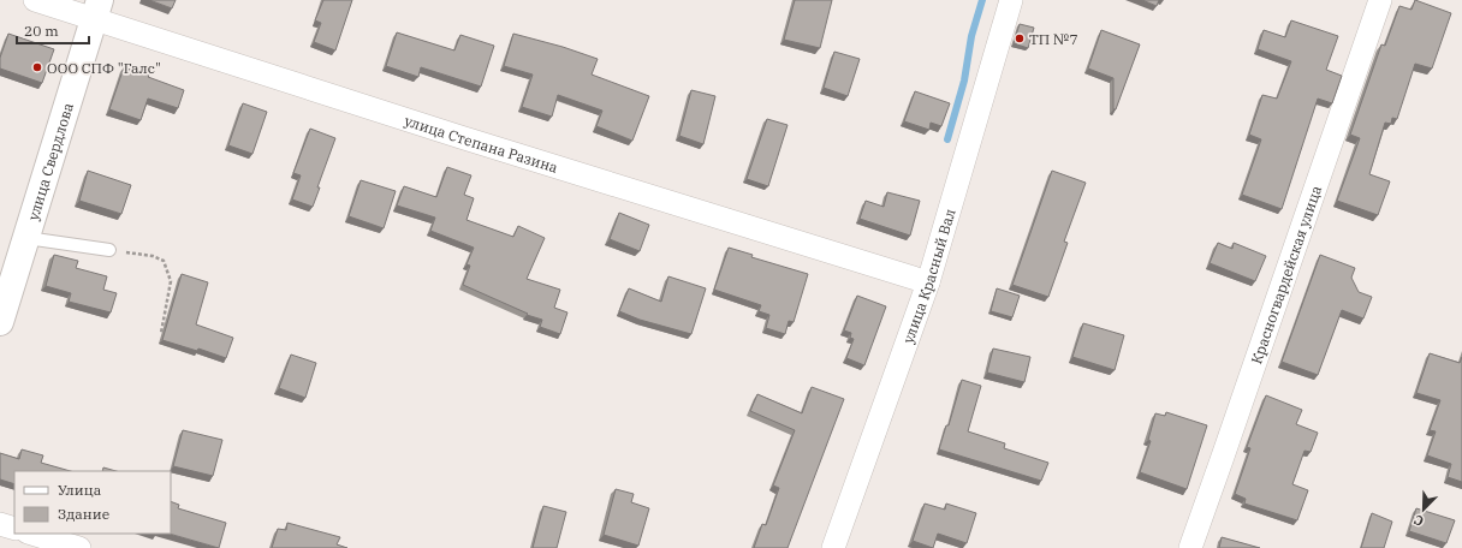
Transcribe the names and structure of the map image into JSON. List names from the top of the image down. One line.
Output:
{"streets":{"street":["улица Степана Разина","улица Свердлова","Красногвардейская улица","улица Красный Вал"]},"crossings":[["улица Степана Разина","улица Свердлова"],["улица Степана Разина","улица Красный Вал"]],"places":["ТП №7","ООО СПФ \"Галс\""],"legend":["Улица","Здание"],"scale_bar":"20 m","north":"bottom left"}
